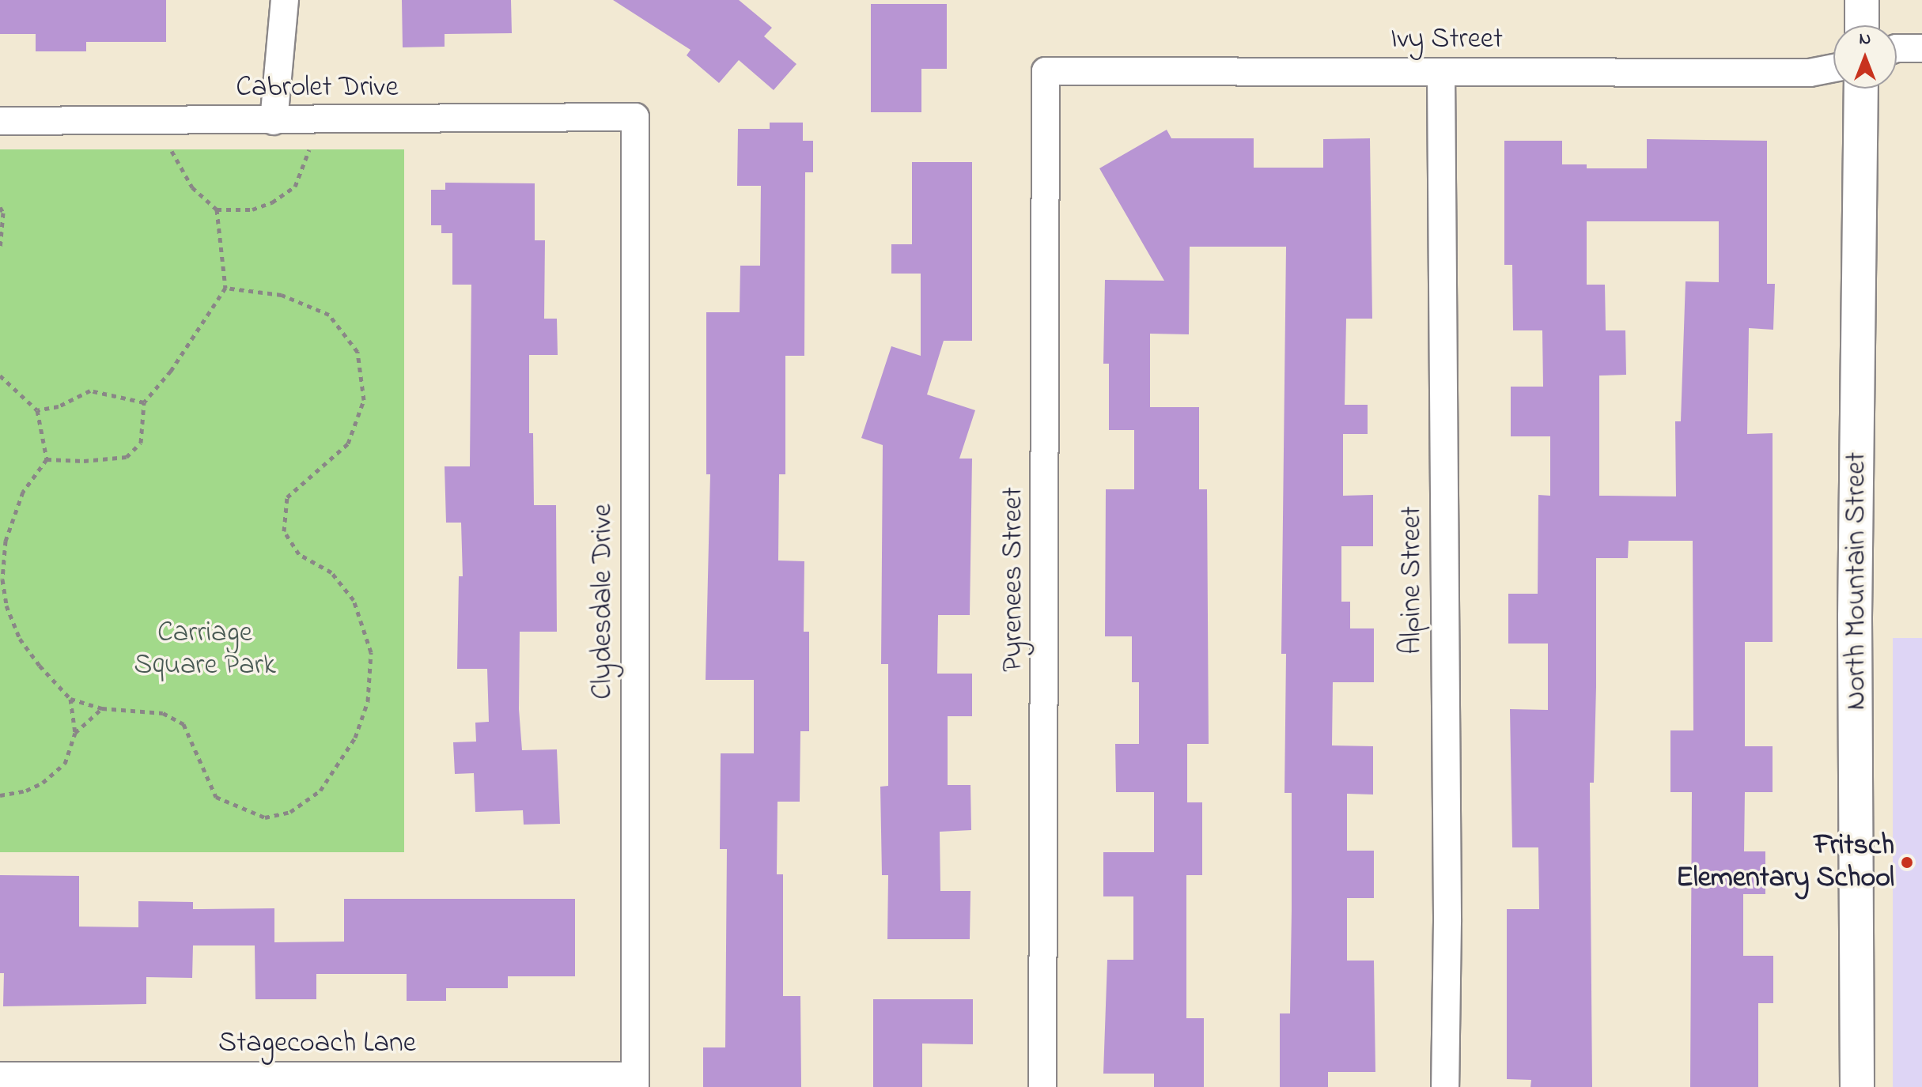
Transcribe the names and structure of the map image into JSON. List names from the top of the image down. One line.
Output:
{"streets":{"street":["Ivy Street","Cabrolet Drive","Pyrenees Street","Alpine Street","North Mountain Street","Clydesdale Drive","Stagecoach Lane"]},"crossings":[["Ivy Street","Pyrenees Street"],["Ivy Street","Alpine Street"],["Cabrolet Drive","Clydesdale Drive"],["Clydesdale Drive","Stagecoach Lane"]],"parks":["Carriage Square Park"],"places":["Fritsch Elementary School"],"north":"top"}
